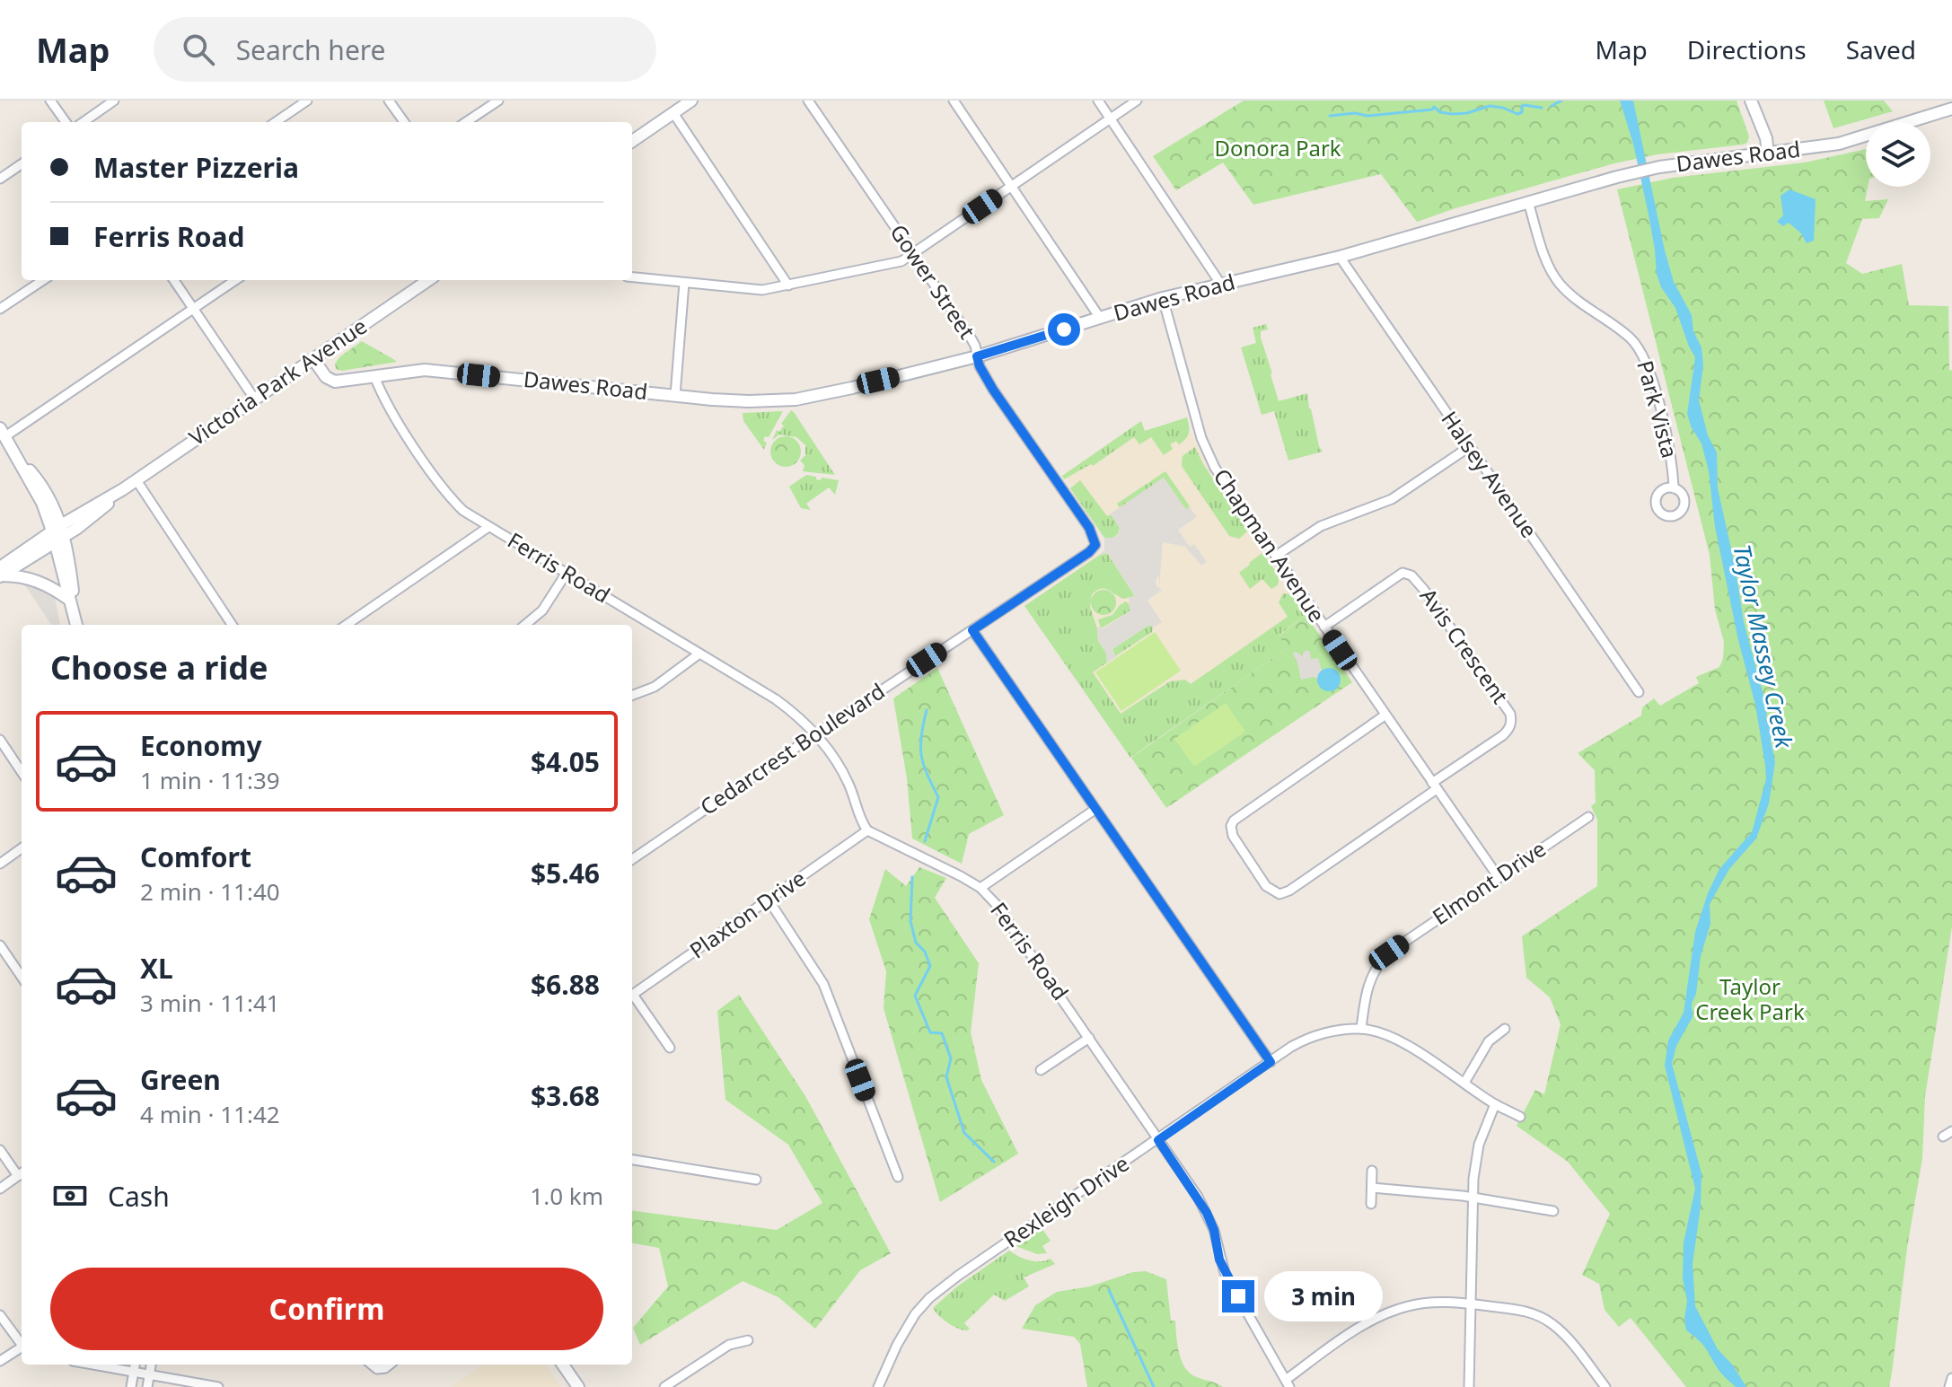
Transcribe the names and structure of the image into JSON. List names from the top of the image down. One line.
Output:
{"streets":{"street":["Dawes Road","Gower Street","Victoria Park Avenue","Park Vista","Halsey Avenue","Chapman Avenue","Ferris Road","Avis Crescent","Cedarcrest Boulevard","Elmont Drive","Plaxton Drive","Rexleigh Drive"]},"crossings":[["Dawes Road","Gower Street"],["Dawes Road","Victoria Park Avenue"],["Dawes Road","Park Vista"],["Dawes Road","Halsey Avenue"],["Dawes Road","Chapman Avenue"],["Dawes Road","Ferris Road"],["Gower Street","Cedarcrest Boulevard"],["Chapman Avenue","Avis Crescent"],["Chapman Avenue","Elmont Drive"],["Ferris Road","Cedarcrest Boulevard"],["Ferris Road","Plaxton Drive"],["Ferris Road","Rexleigh Drive"],["Elmont Drive","Rexleigh Drive"]],"water":["Taylor Massey Creek"],"parks":["Donora Park","Taylor Creek Park"],"page":{"header":"Map","search":"Search here","nav":["Map","Directions","Saved"],"banner":["Master Pizzeria","Ferris Road"],"heading":"Choose a ride","list":[{"name":"Economy","note":"1 min · 11:39","value":"$4.05"},{"name":"Comfort","note":"2 min · 11:40","value":"$5.46"},{"name":"XL","note":"3 min · 11:41","value":"$6.88"},{"name":"Green","note":"4 min · 11:42","value":"$3.68"}],"pay":["Cash","1.0 km"],"buttons":"Confirm","bubble":"3 min"}}
